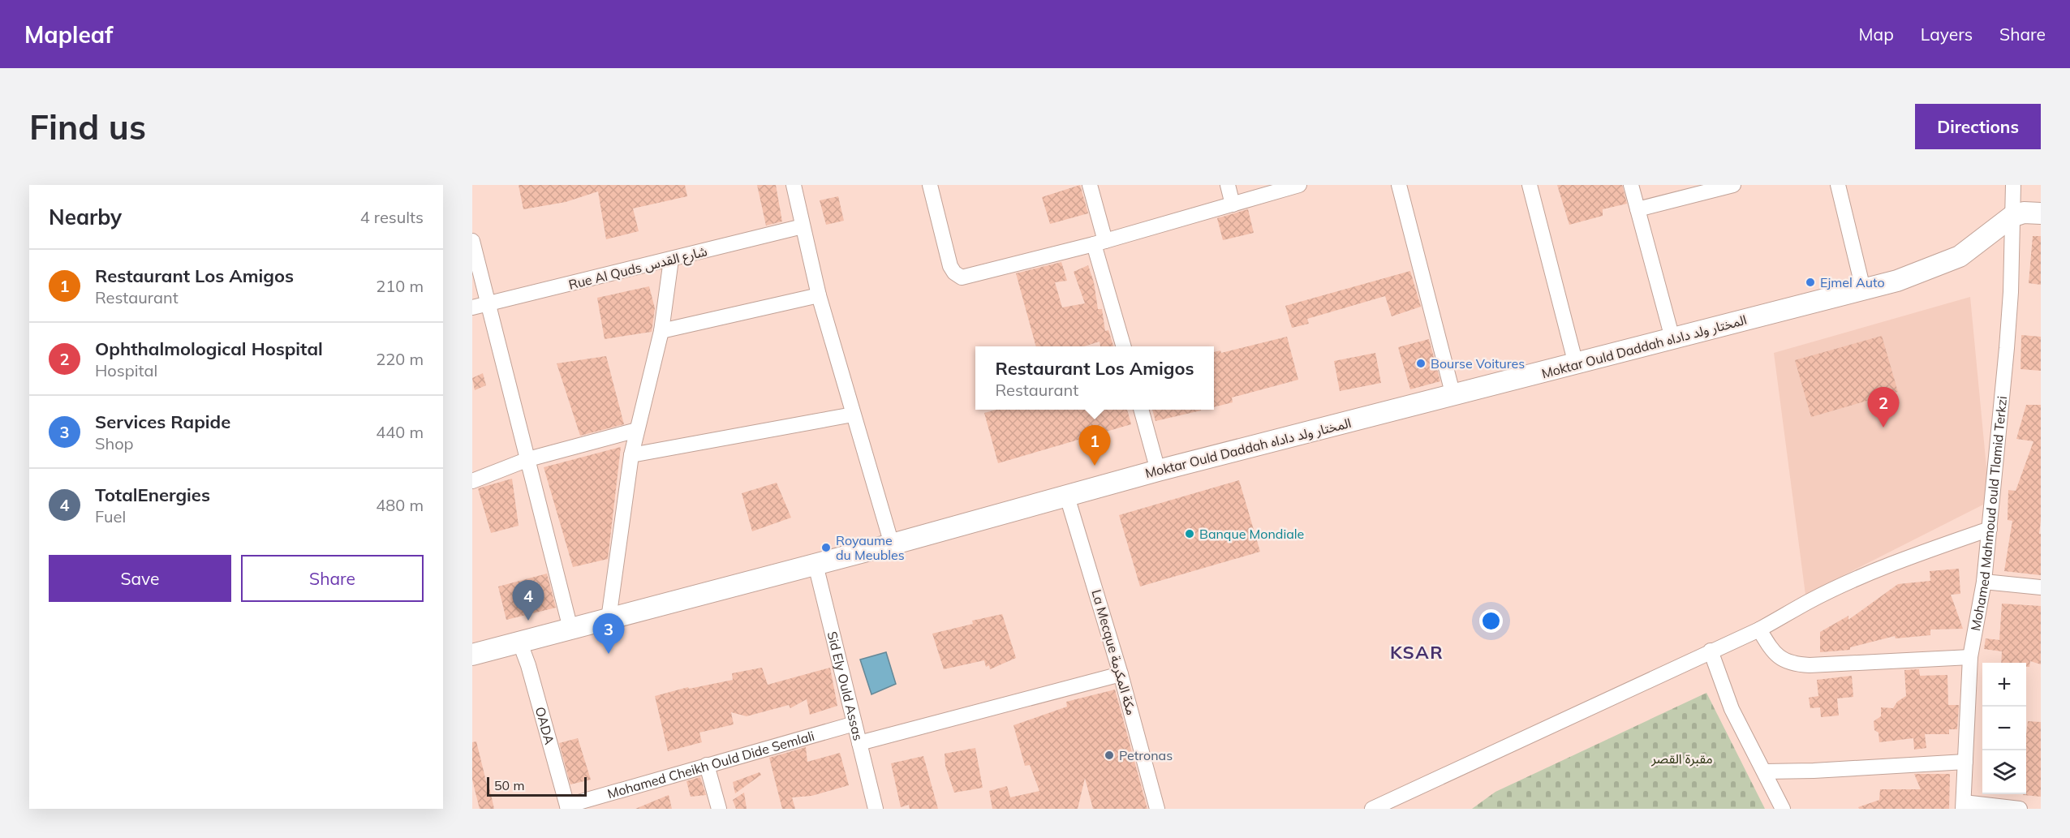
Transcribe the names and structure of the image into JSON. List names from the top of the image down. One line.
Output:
{"streets":{"main road":["Moktar Ould Daddah المختار ولد داداه"],"street":["Rue Al Quds شارع القدس","Mohamed Mahmoud ould Tlamid Terkzi","La Mecque مكة المكرمة","Sid Ely Ould Assas","OADA","Mohamed Cheikh Ould Dide Semlali"]},"crossings":[["Moktar Ould Daddah المختار ولد داداه","Mohamed Mahmoud ould Tlamid Terkzi"],["Moktar Ould Daddah المختار ولد داداه","La Mecque مكة المكرمة"],["Moktar Ould Daddah المختار ولد داداه","Sid Ely Ould Assas"],["Moktar Ould Daddah المختار ولد داداه","OADA"],["Sid Ely Ould Assas","Mohamed Cheikh Ould Dide Semlali"],["OADA","Mohamed Cheikh Ould Dide Semlali"]],"districts":["KSAR"],"parks":["مقبرة القصر"],"places":["Ejmel Auto","Bourse Voitures","Banque Mondiale","Royaume du Meubles","Petronas"],"scale_bar":"50 m","page":{"header":"Mapleaf","nav":["Map","Layers","Share"],"buttons":["Directions",["Save","Share"]],"title":"Find us","heading":["Nearby","4 results"],"list":[{"mark":"1","name":"Restaurant Los Amigos","note":"Restaurant","value":"210 m"},{"mark":"2","name":"Ophthalmological Hospital","note":"Hospital","value":"220 m"},{"mark":"3","name":"Services Rapide","note":"Shop","value":"440 m"},{"mark":"4","name":"TotalEnergies","note":"Fuel","value":"480 m"}],"popup":["Restaurant Los Amigos","Restaurant"],"pins":["2","1","4","3"],"map_buttons":["+","−"],"scale":"50 m"}}
